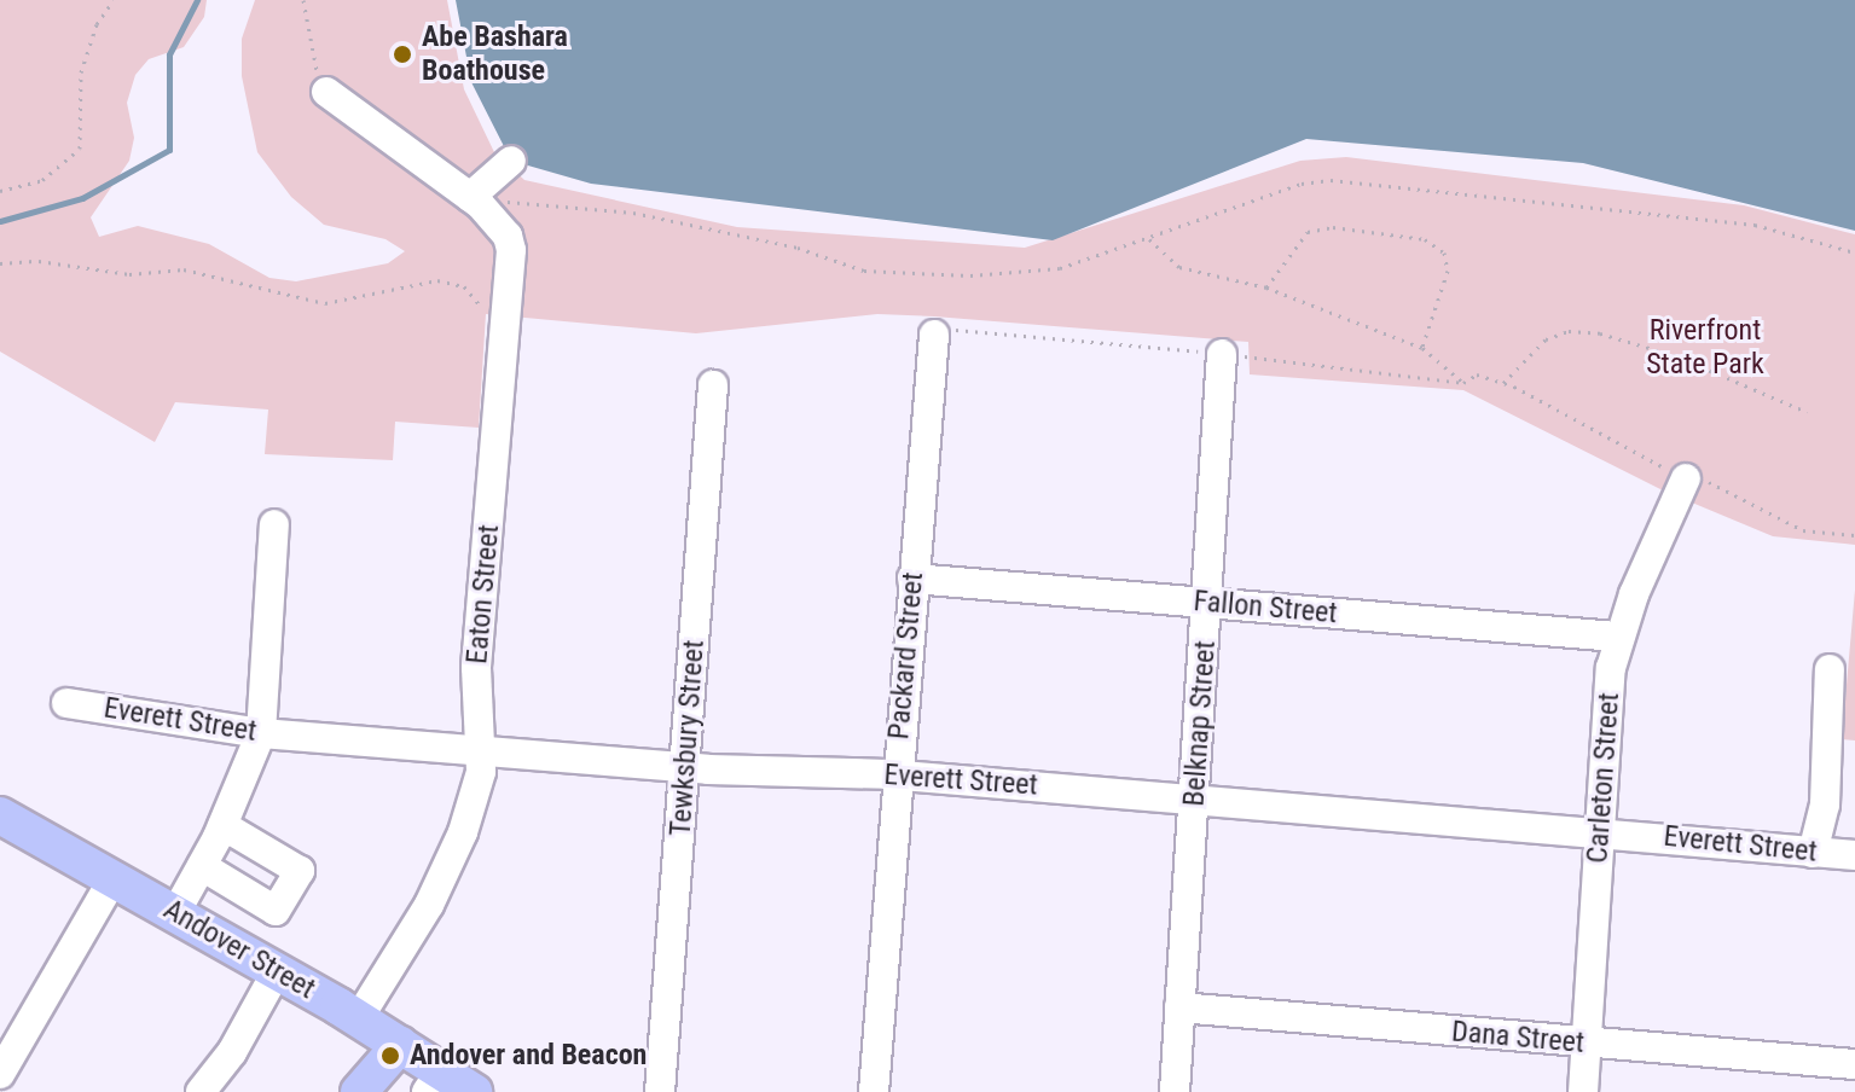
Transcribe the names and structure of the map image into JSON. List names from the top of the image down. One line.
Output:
{"streets":{"main road":["Andover Street"],"street":["Eaton Street","Fallon Street","Packard Street","Everett Street","Belknap Street","Tewksbury Street","Carleton Street","Dana Street"]},"crossings":[["Eaton Street","Everett Street"],["Eaton Street","Andover Street"],["Fallon Street","Packard Street"],["Fallon Street","Belknap Street"],["Fallon Street","Carleton Street"],["Packard Street","Everett Street"],["Everett Street","Belknap Street"],["Everett Street","Tewksbury Street"],["Everett Street","Carleton Street"],["Belknap Street","Dana Street"],["Carleton Street","Dana Street"]],"parks":["Riverfront State Park"],"places":["Abe Bashara Boathouse","Andover and Beacon"]}
